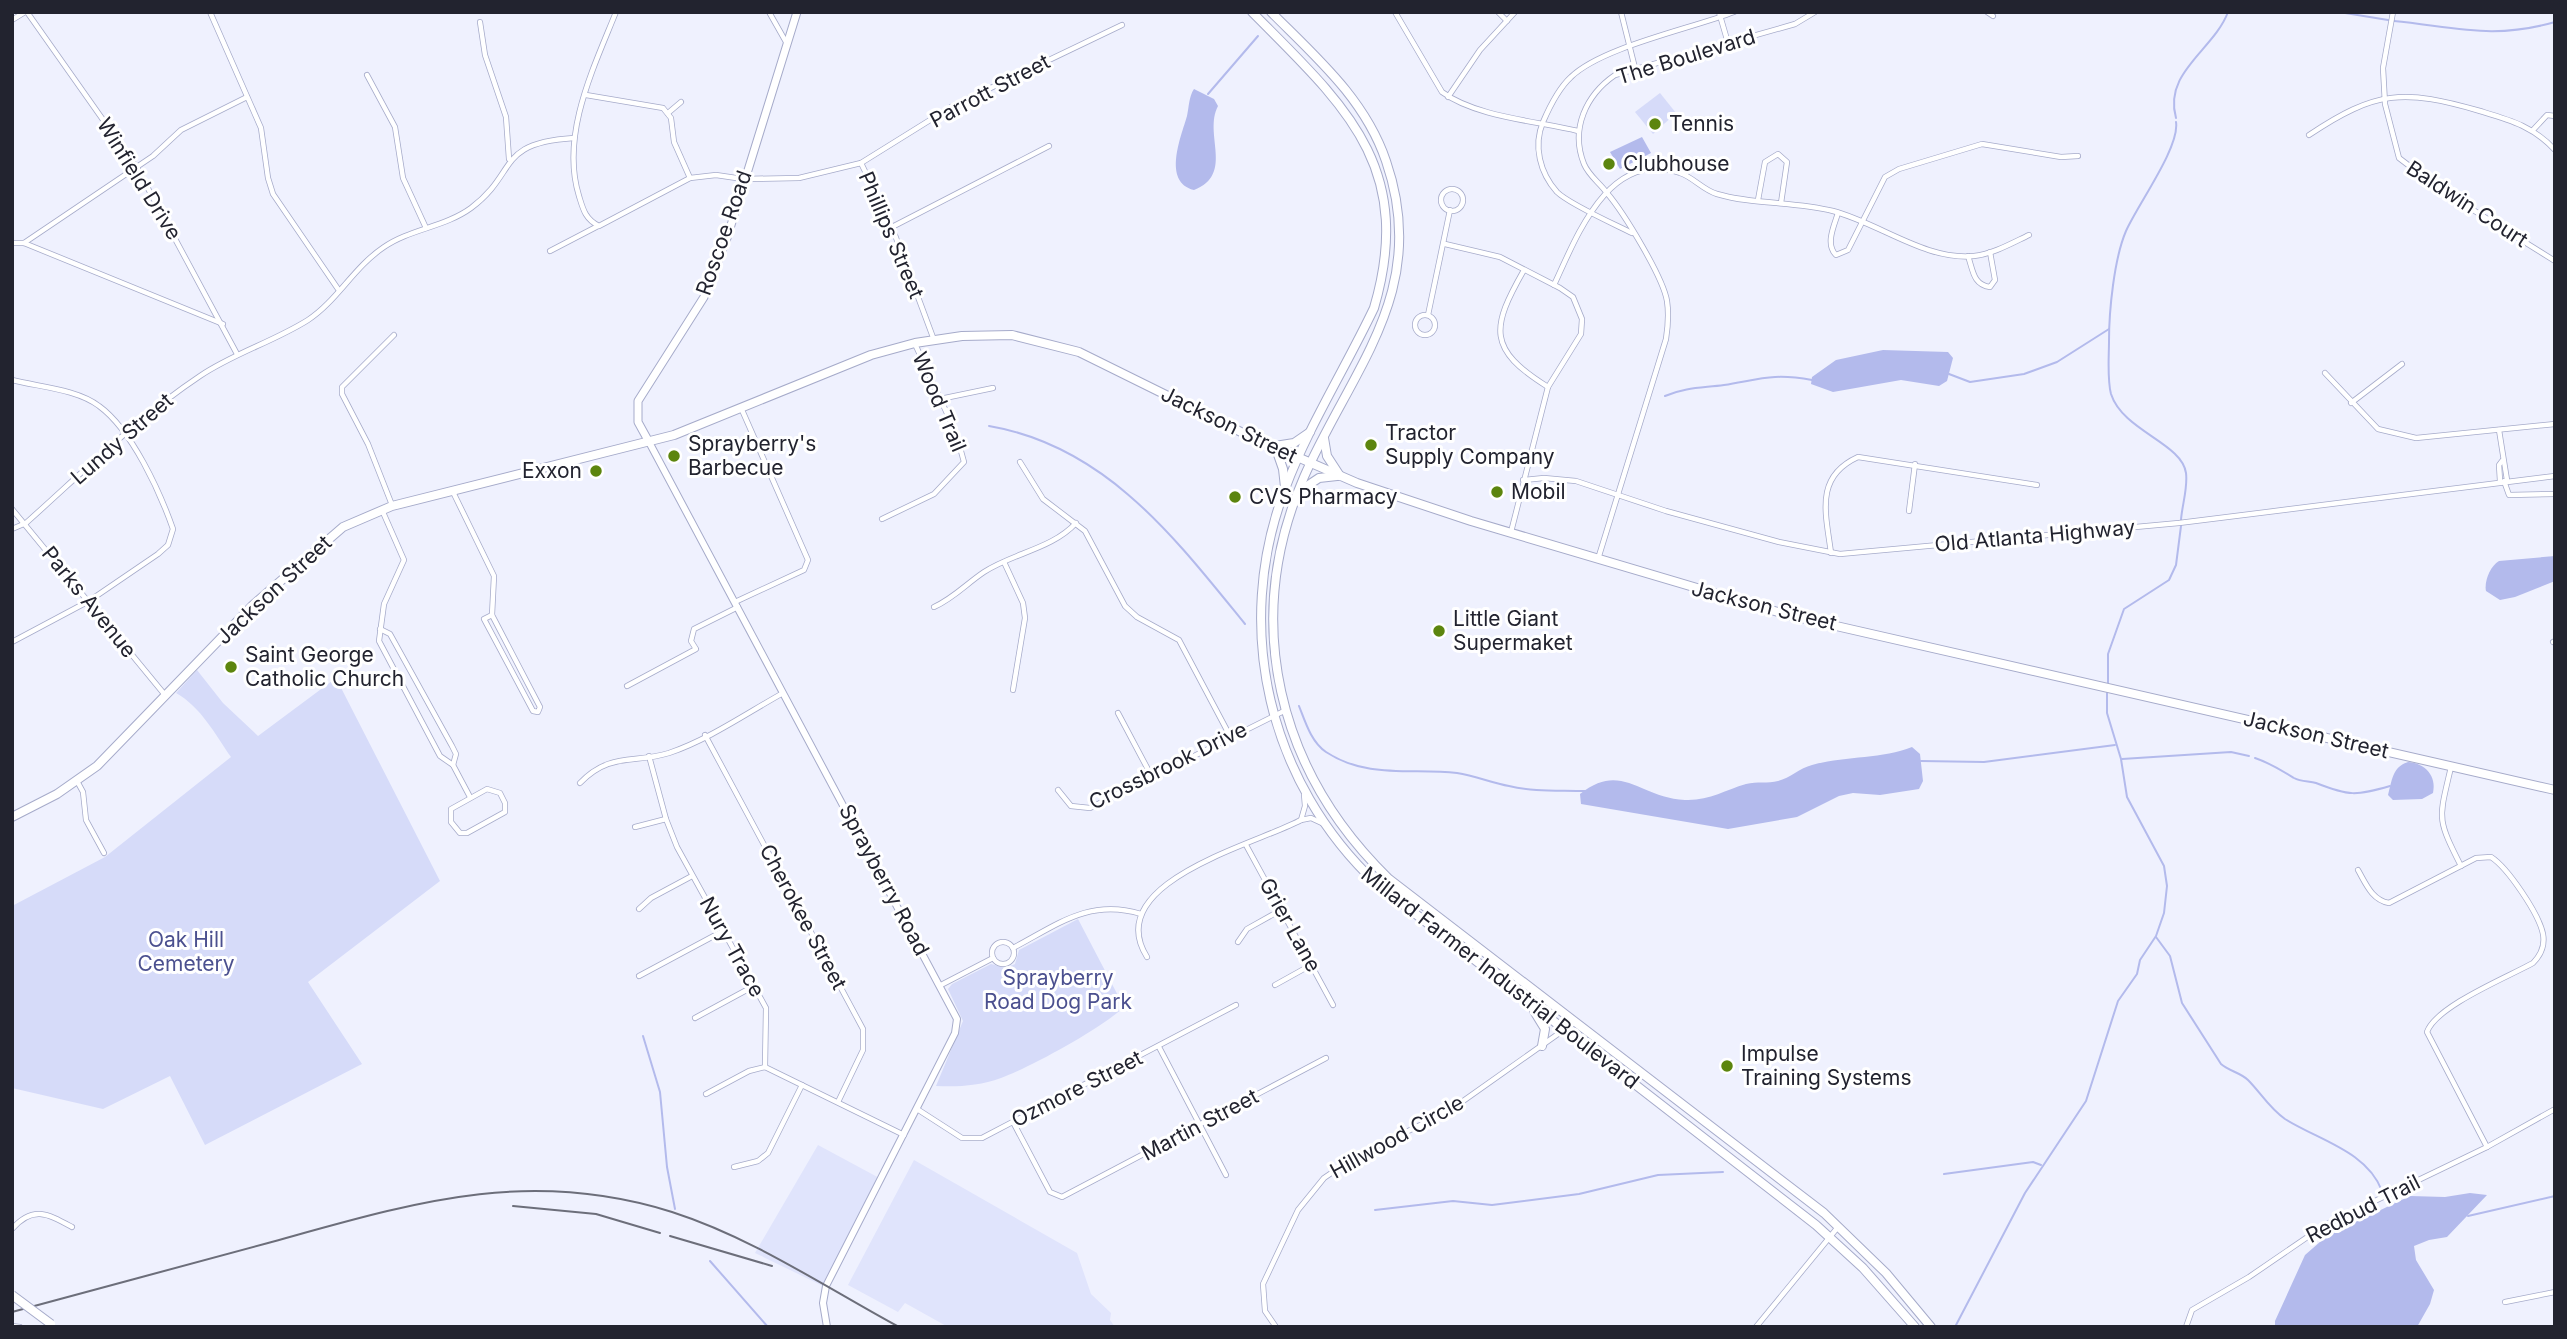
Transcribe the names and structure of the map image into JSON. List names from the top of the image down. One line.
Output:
{"streets":{"main road":["Roscoe Road","Jackson Street","Millard Farmer Industrial Boulevard"],"street":["The Boulevard","Parrott Street","Winfield Drive","Baldwin Court","Phillips Street","Wood Trail","Lundy Street","Old Atlanta Highway","Parks Avenue","Crossbrook Drive","Sprayberry Road","Cherokee Street","Grier Lane","Nury Trace","Ozmore Street","Martin Street","Hillwood Circle","Redbud Trail"]},"crossings":[["The Boulevard","Jackson Street"],["The Boulevard","Old Atlanta Highway"],["Parrott Street","Phillips Street"],["Winfield Drive","Lundy Street"],["Roscoe Road","Phillips Street"],["Roscoe Road","Jackson Street"],["Roscoe Road","Sprayberry Road"],["Phillips Street","Jackson Street"],["Wood Trail","Jackson Street"],["Jackson Street","Parks Avenue"],["Jackson Street","Sprayberry Road"],["Jackson Street","Millard Farmer Industrial Boulevard"],["Lundy Street","Parks Avenue"],["Crossbrook Drive","Millard Farmer Industrial Boulevard"],["Sprayberry Road","Ozmore Street"],["Millard Farmer Industrial Boulevard","Hillwood Circle"],["Ozmore Street","Martin Street"]],"parks":["Oak Hill Cemetery","Sprayberry Road Dog Park"],"places":["Tennis","Clubhouse","Tractor Supply Company","Sprayberry's Barbecue","Exxon","Mobil","CVS Pharmacy","Little Giant Supermaket","Saint George Catholic Church","Impulse Training Systems"]}
